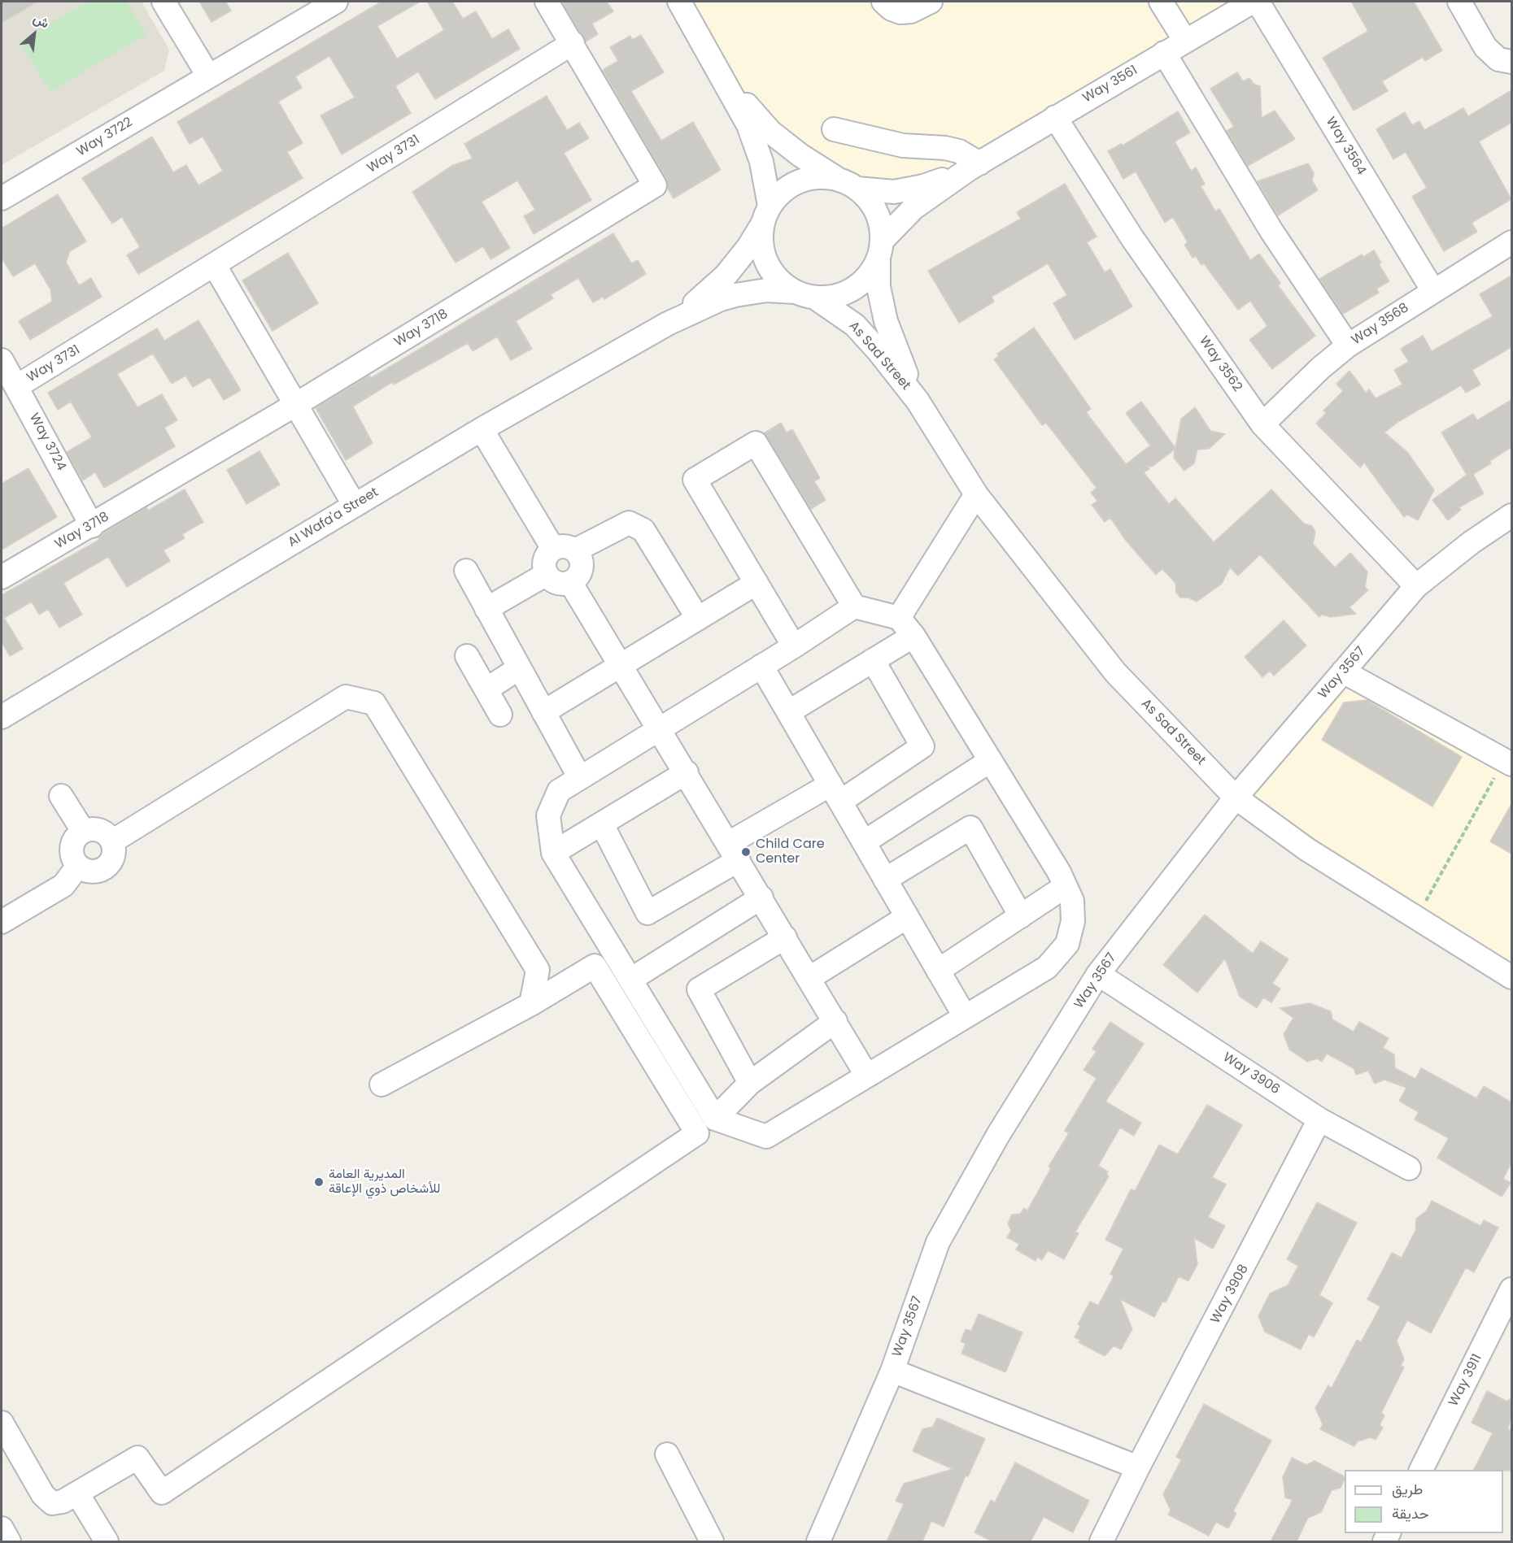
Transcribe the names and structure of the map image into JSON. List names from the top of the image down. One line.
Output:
{"streets":{"street":["Way 3561","Way 3722","Way 3564","Way 3731","Way 3568","Way 3718","As Sad Street","Way 3562","Way 3724","Al Wafa'a Street","Way 3567","Way 3906","Way 3908","Way 3911"]},"crossings":[["Way 3561","As Sad Street"],["Way 3561","Way 3562"],["Way 3561","Al Wafa'a Street"],["Way 3564","Way 3568"],["Way 3731","Way 3718"],["Way 3731","Way 3724"],["Way 3568","Way 3562"],["Way 3718","Way 3724"],["As Sad Street","Al Wafa'a Street"],["As Sad Street","Way 3567"],["Way 3562","Way 3567"],["Way 3567","Way 3906"],["Way 3906","Way 3908"]],"places":["Child Care Center","المديرية العامة للأشخاص ذوي الإعاقة"],"legend":["طريق","حديقة"],"north":"top right"}
